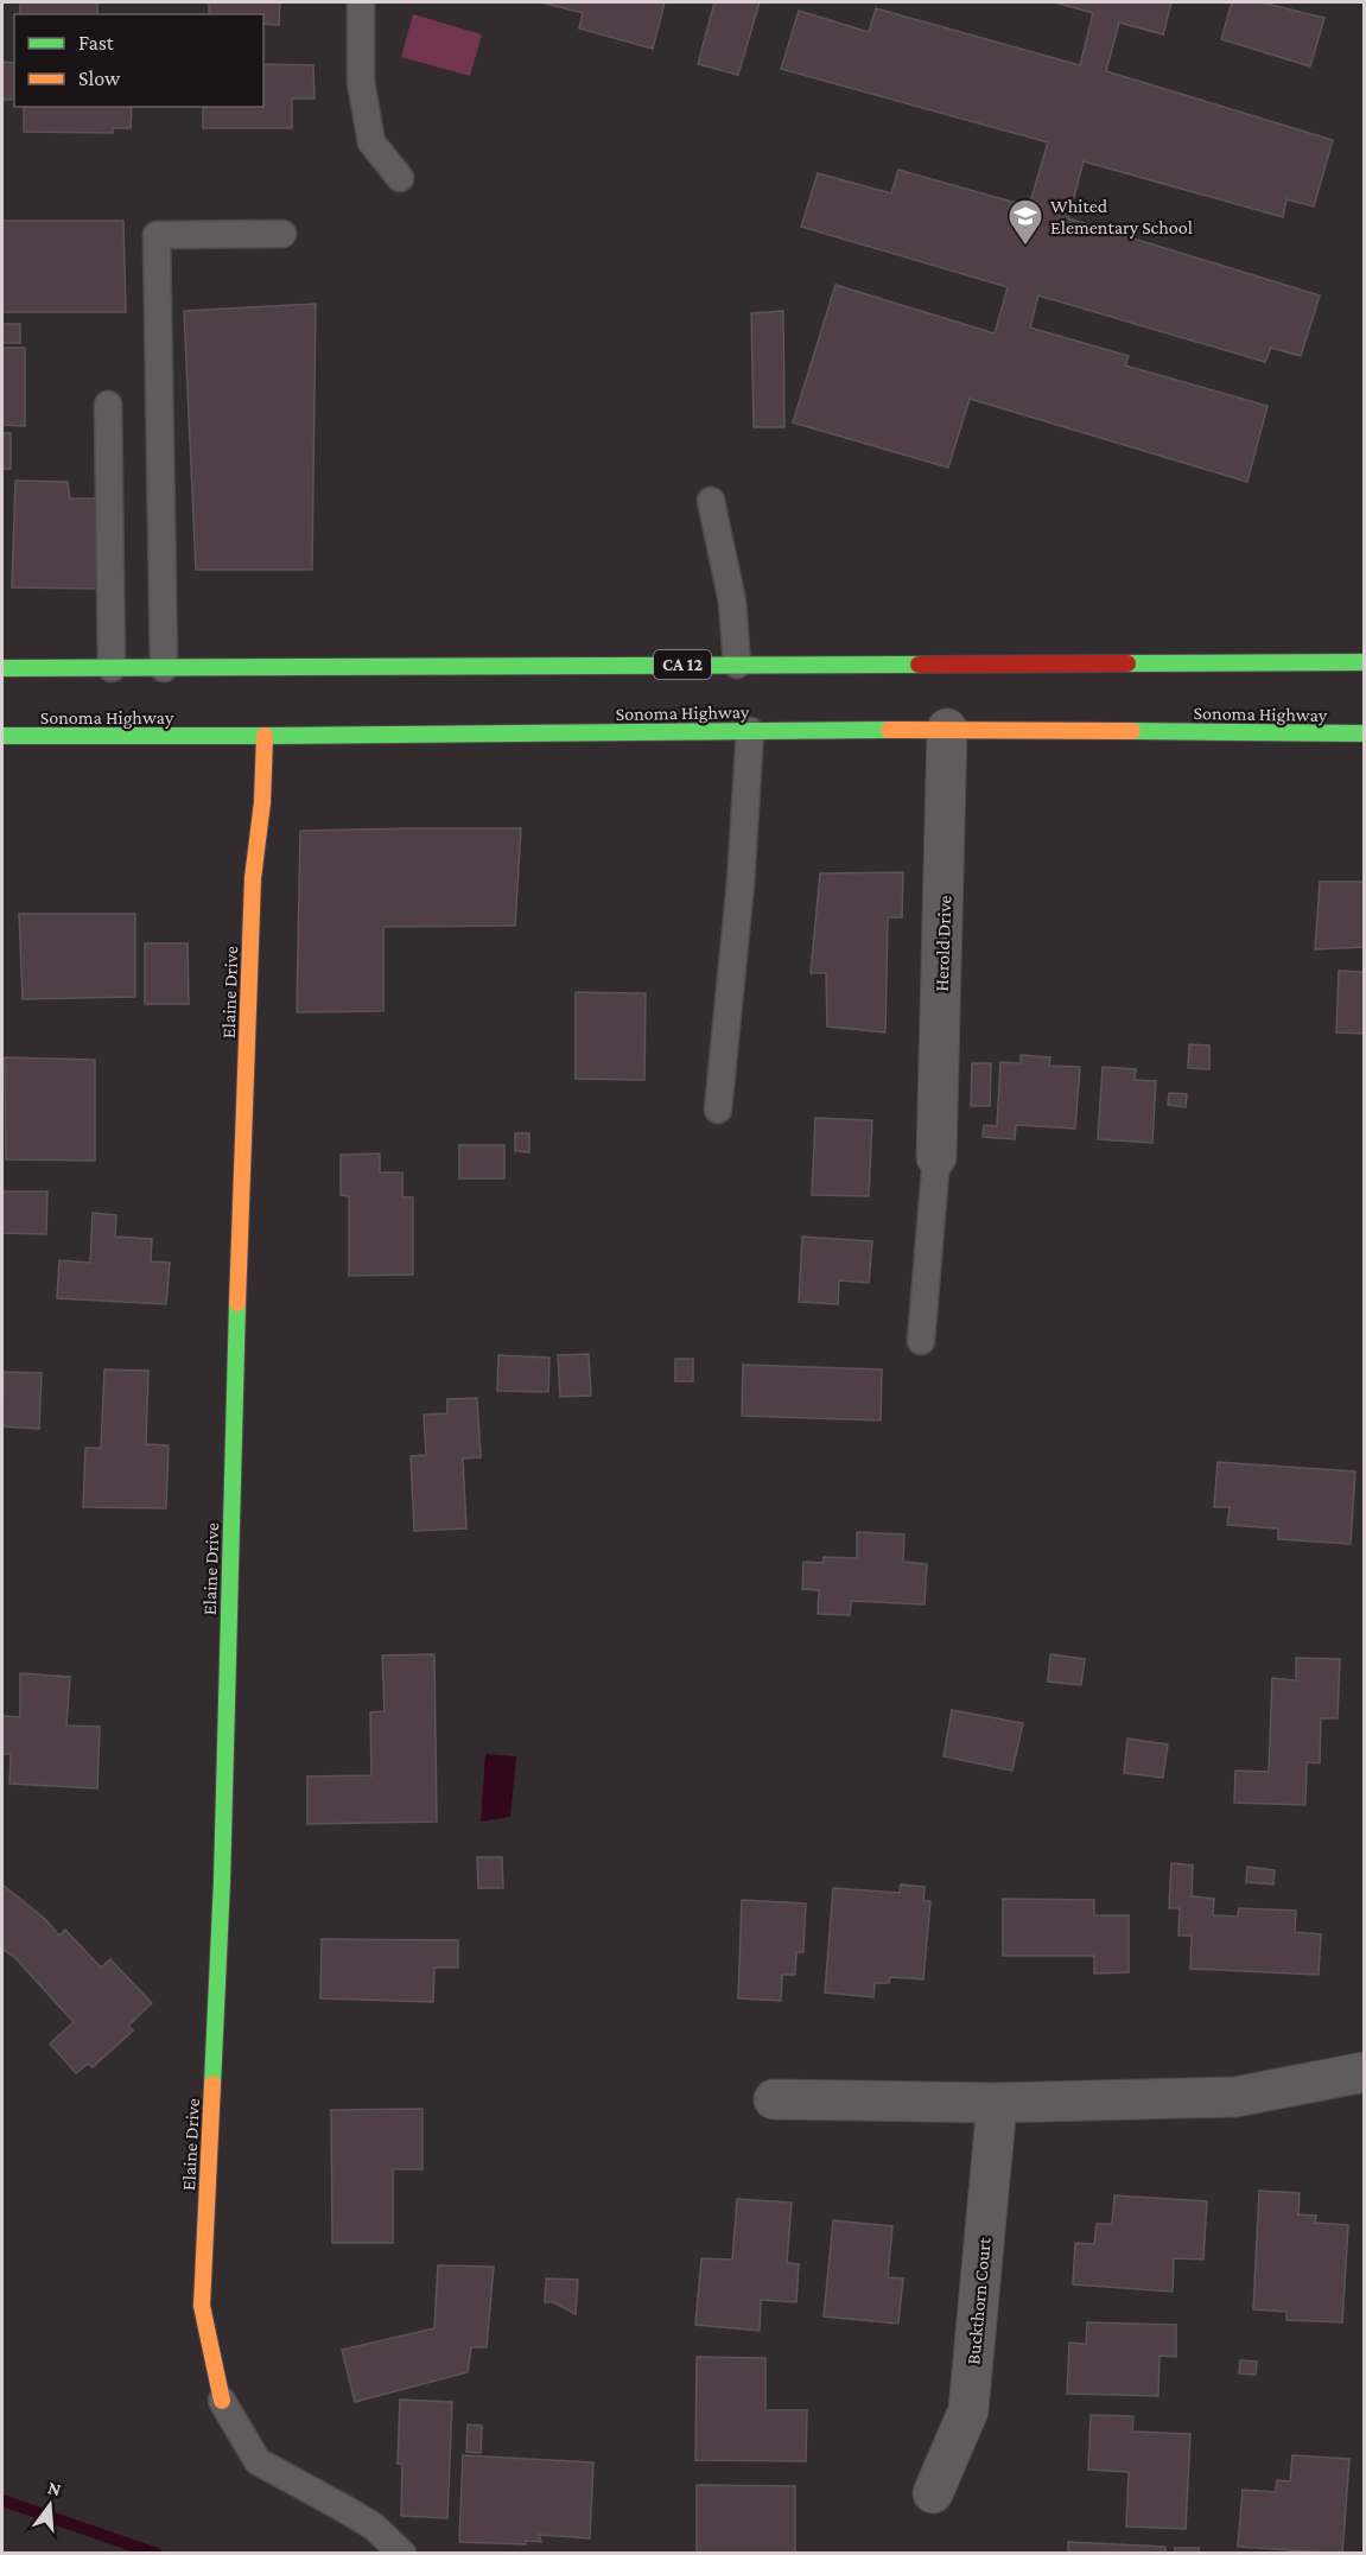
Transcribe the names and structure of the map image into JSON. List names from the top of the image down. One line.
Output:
{"streets":{"main road":["CA 12","Sonoma Highway","Elaine Drive"],"street":["Herold Drive","Buckthorn Court"]},"crossings":[["Sonoma Highway","Herold Drive"],["Sonoma Highway","Elaine Drive"]],"places":{"school or university":["Whited Elementary School"]},"legend":["Fast","Slow"],"north":"top"}
